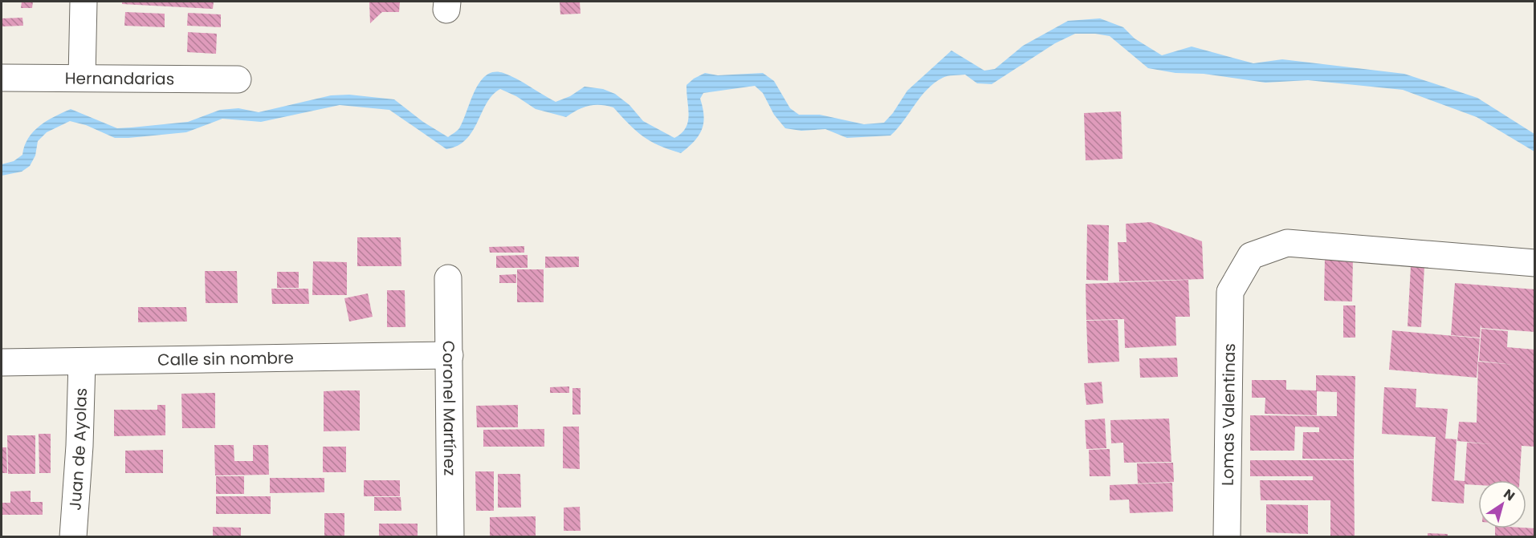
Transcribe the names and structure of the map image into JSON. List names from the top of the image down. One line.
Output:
{"streets":{"street":["Hernandarias","Calle sin nombre","Coronel Martínez","Lomas Valentinas","Juan de Ayolas"]},"crossings":[["Calle sin nombre","Coronel Martínez"],["Calle sin nombre","Juan de Ayolas"]],"north":"top right"}
